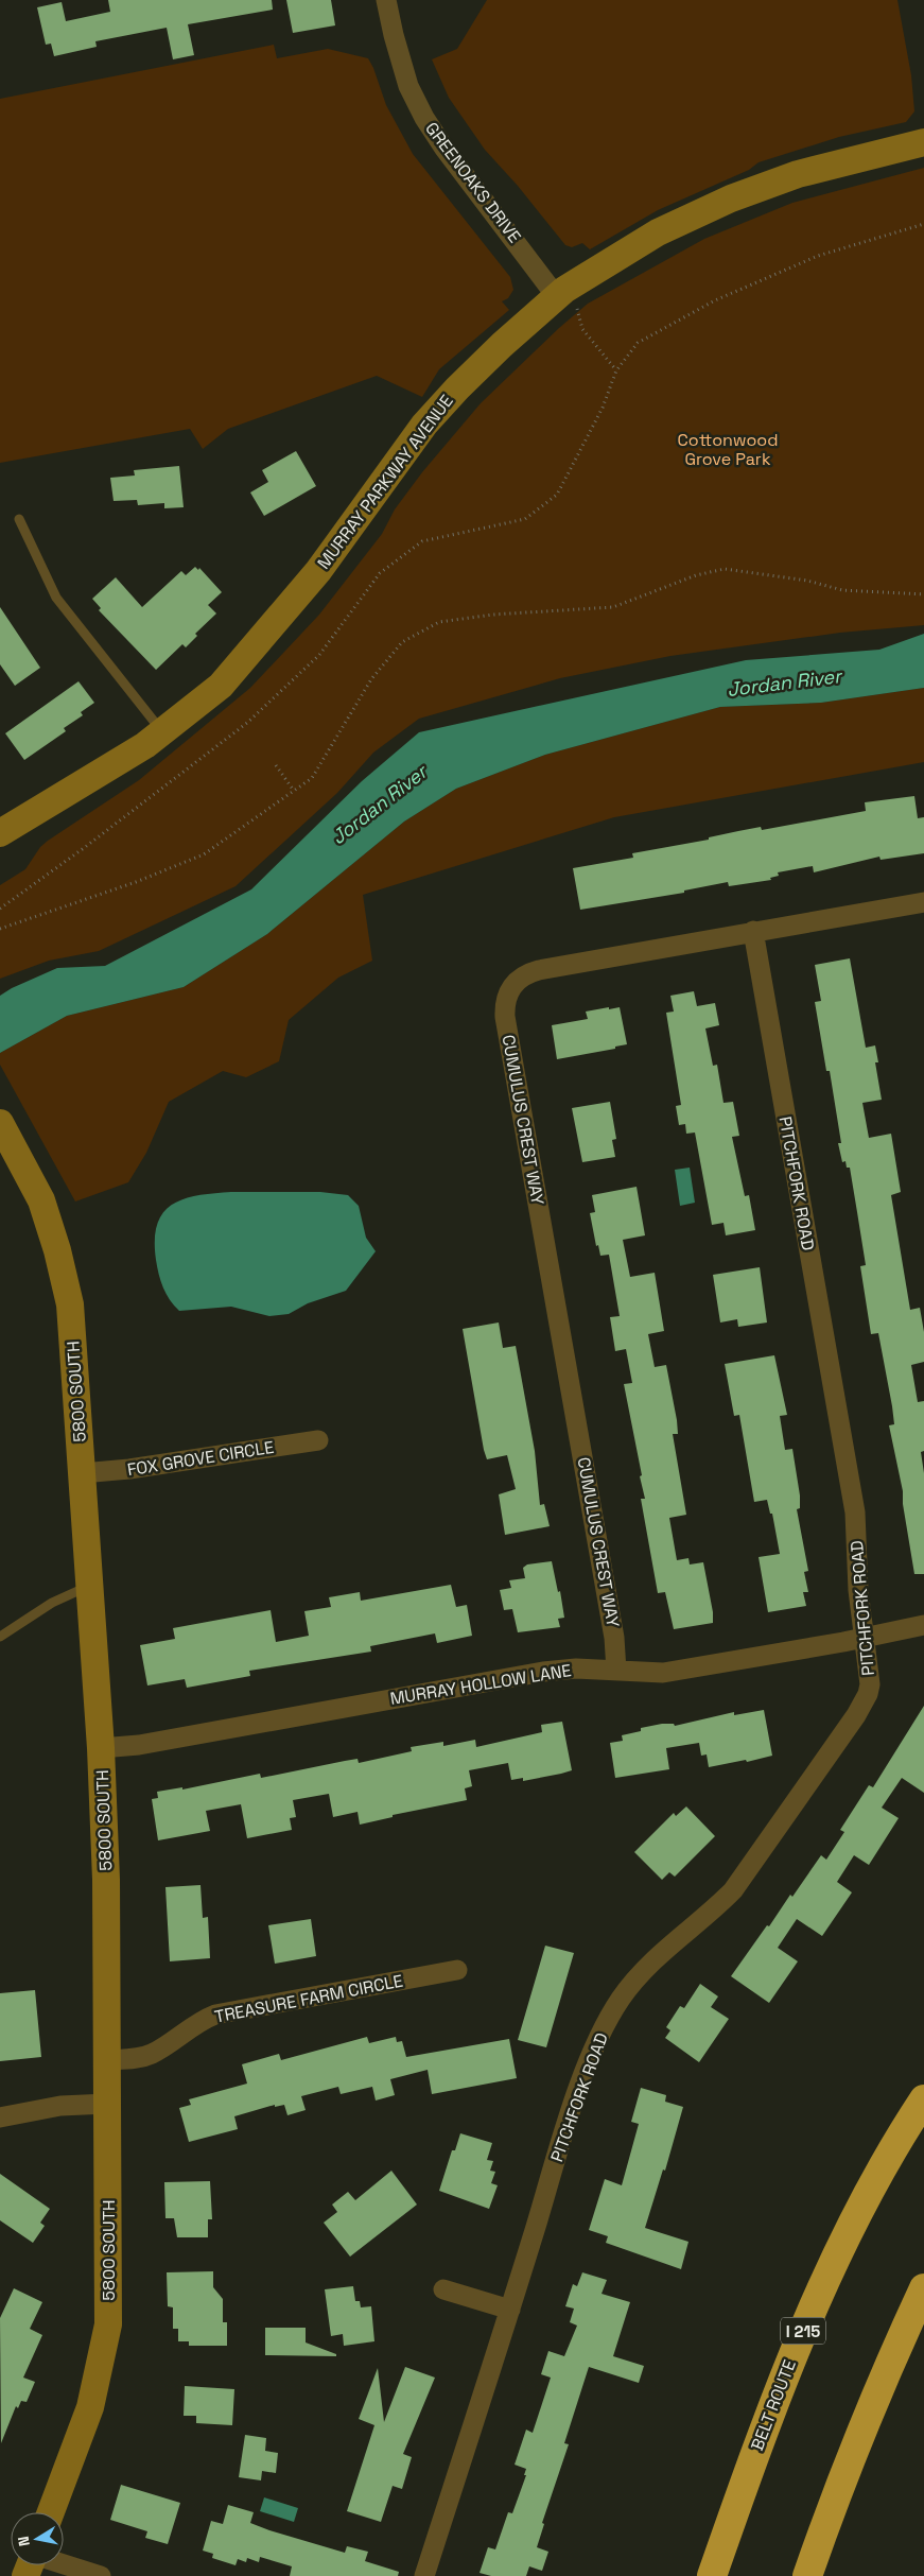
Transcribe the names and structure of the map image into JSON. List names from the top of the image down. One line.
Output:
{"streets":{"highway":["I 215","BELT ROUTE"],"street":["GREENOAKS DRIVE","MURRAY PARKWAY AVENUE","CUMULUS CREST WAY","PITCHFORK ROAD","5800 SOUTH","FOX GROVE CIRCLE","MURRAY HOLLOW LANE","TREASURE FARM CIRCLE"]},"crossings":[["GREENOAKS DRIVE","MURRAY PARKWAY AVENUE"],["CUMULUS CREST WAY","PITCHFORK ROAD"],["CUMULUS CREST WAY","MURRAY HOLLOW LANE"],["PITCHFORK ROAD","MURRAY HOLLOW LANE"],["5800 SOUTH","FOX GROVE CIRCLE"],["5800 SOUTH","MURRAY HOLLOW LANE"],["5800 SOUTH","TREASURE FARM CIRCLE"]],"water":["Jordan River"],"parks":["Cottonwood Grove Park"],"north":"left"}
